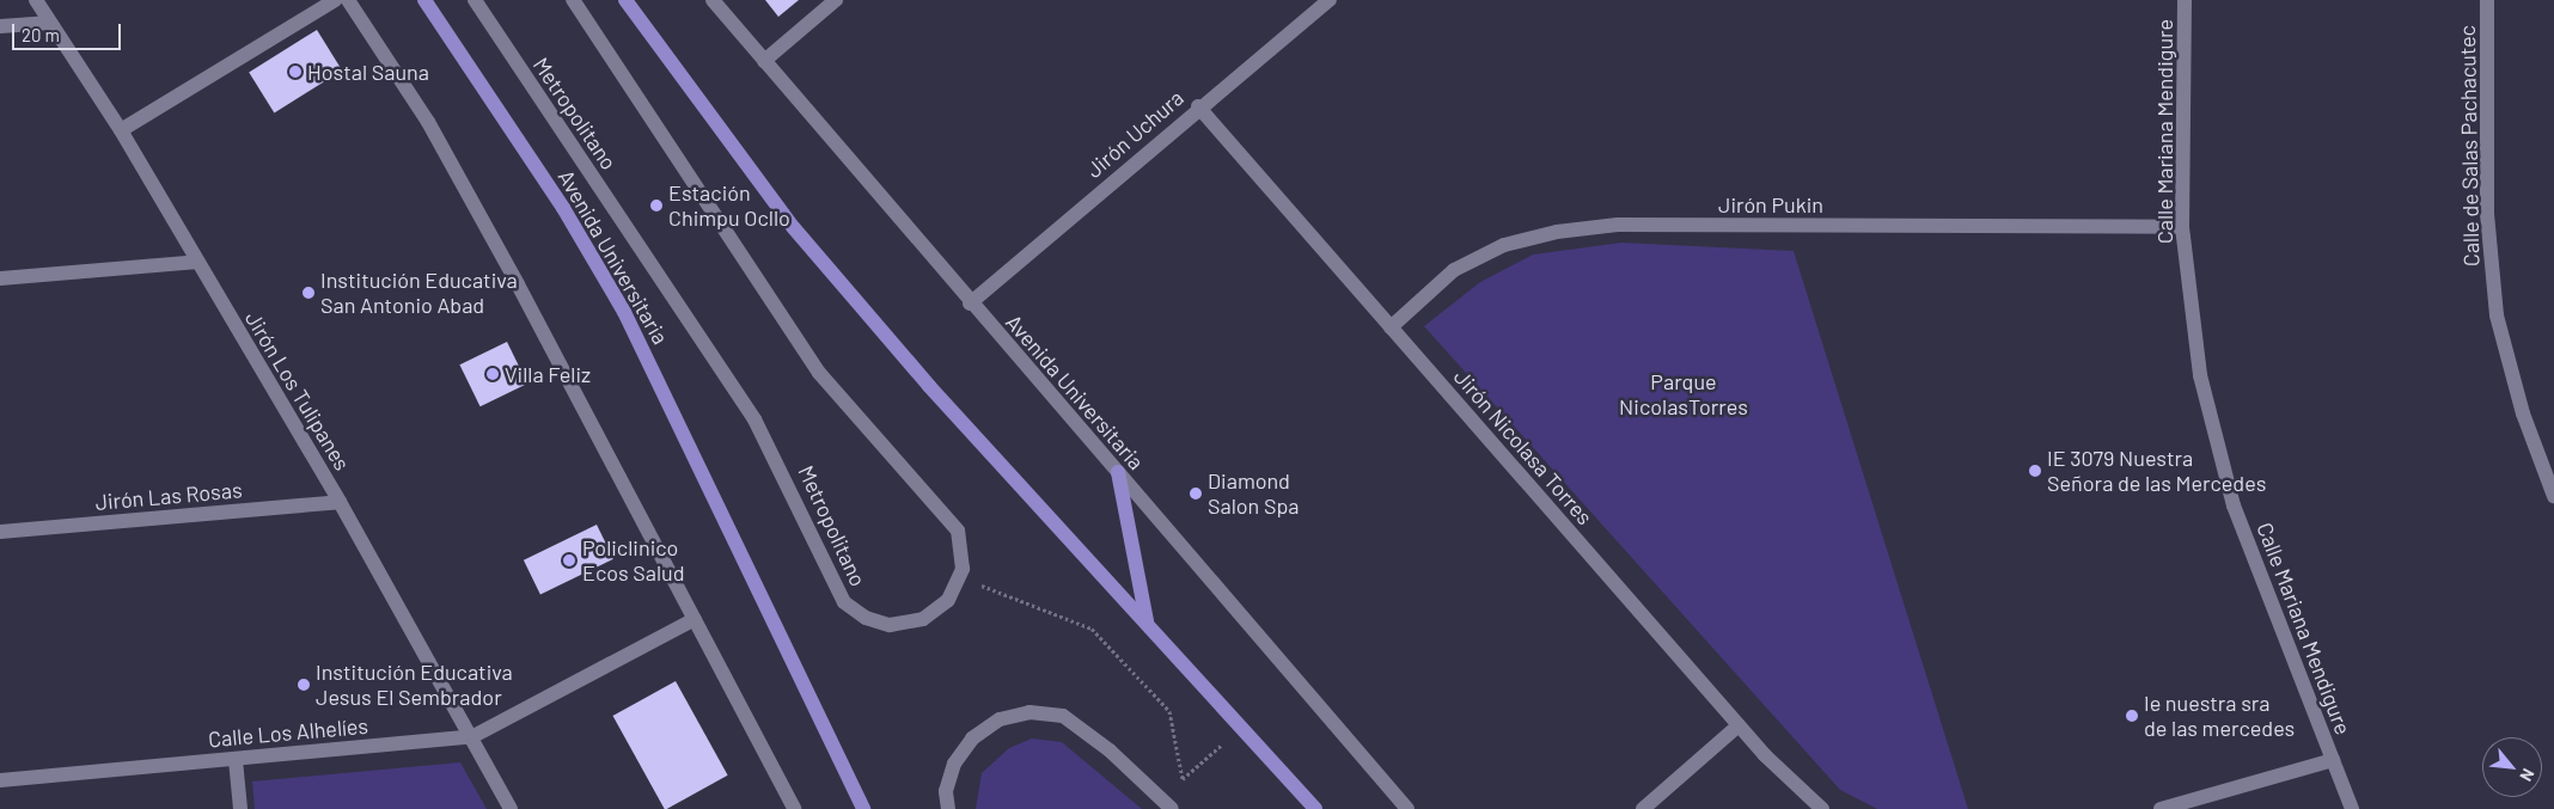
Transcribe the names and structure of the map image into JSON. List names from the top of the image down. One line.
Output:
{"streets":{"main road":["Avenida Universitaria"],"street":["Metropolitano","Calle Mariana Mendigure","Jirón Uchura","Calle de Salas Pachacutec","Jirón Pukin","Jirón Los Tulipanes","Jirón Nicolasa Torres","Jirón Las Rosas","Calle Los Alhelíes"]},"crossings":[["Calle Mariana Mendigure","Jirón Pukin"],["Jirón Uchura","Avenida Universitaria"],["Jirón Uchura","Jirón Nicolasa Torres"],["Jirón Pukin","Jirón Nicolasa Torres"],["Jirón Los Tulipanes","Jirón Las Rosas"],["Jirón Los Tulipanes","Calle Los Alhelíes"]],"parks":["Parque NicolasTorres"],"places":["Hostal Sauna","Estación Chimpu Ocllo","Institución Educativa San Antonio Abad","Villa Feliz","IE 3079 Nuestra Señora de las Mercedes","Diamond Salon Spa","Policlinico Ecos Salud","Institución Educativa Jesus El Sembrador","Ie nuestra sra de las mercedes"],"scale_bar":"20 m","north":"bottom right"}
